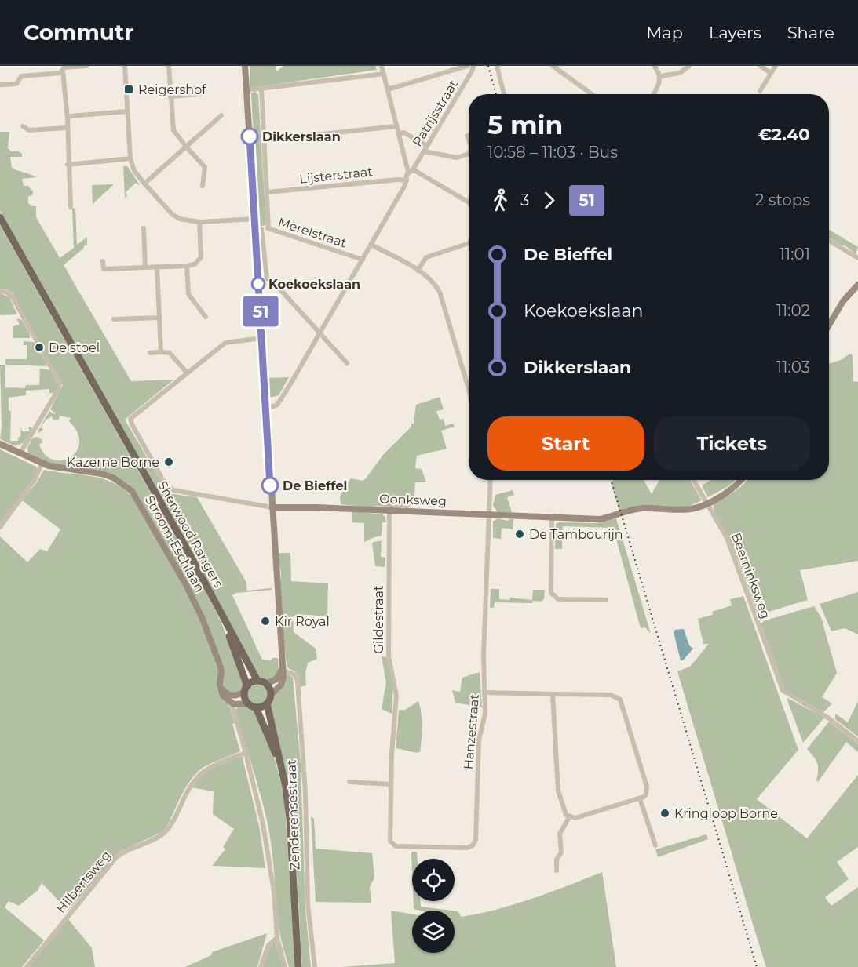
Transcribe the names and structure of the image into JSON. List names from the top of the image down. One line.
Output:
{"streets":{"main road":["Sherwood Rangers","Zenderensestraat"],"street":["Patrijsstraat","Lijsterstraat","Merelstraat","Oonksweg","Stroom-Eschlaan","Beerninksweg","Gildestraat","Hanzestraat","Hilbertsweg"]},"crossings":[["Oonksweg","Beerninksweg"],["Oonksweg","Gildestraat"],["Oonksweg","Hanzestraat"],["Sherwood Rangers","Zenderensestraat"],["Gildestraat","Hanzestraat"],["Zenderensestraat","Hilbertsweg"]],"places":{"transit":["Reigershof"],"other":["Dikkerslaan","Koekoekslaan","De stoel","Kazerne Borne","De Bieffel","De Tambourijn","Kir Royal","Kringloop Borne"]},"lines":["bus line 51"],"page":{"header":"Commutr","nav":["Map","Layers","Share"],"on_map":"51","heading":["5 min","10:58 – 11:03 · Bus","€2.40"],"legs":["3","51","2 stops"],"list":[{"name":"De Bieffel","value":"11:01"},{"name":"Koekoekslaan","value":"11:02"},{"name":"Dikkerslaan","value":"11:03"}],"buttons":["Start","Tickets"]}}
